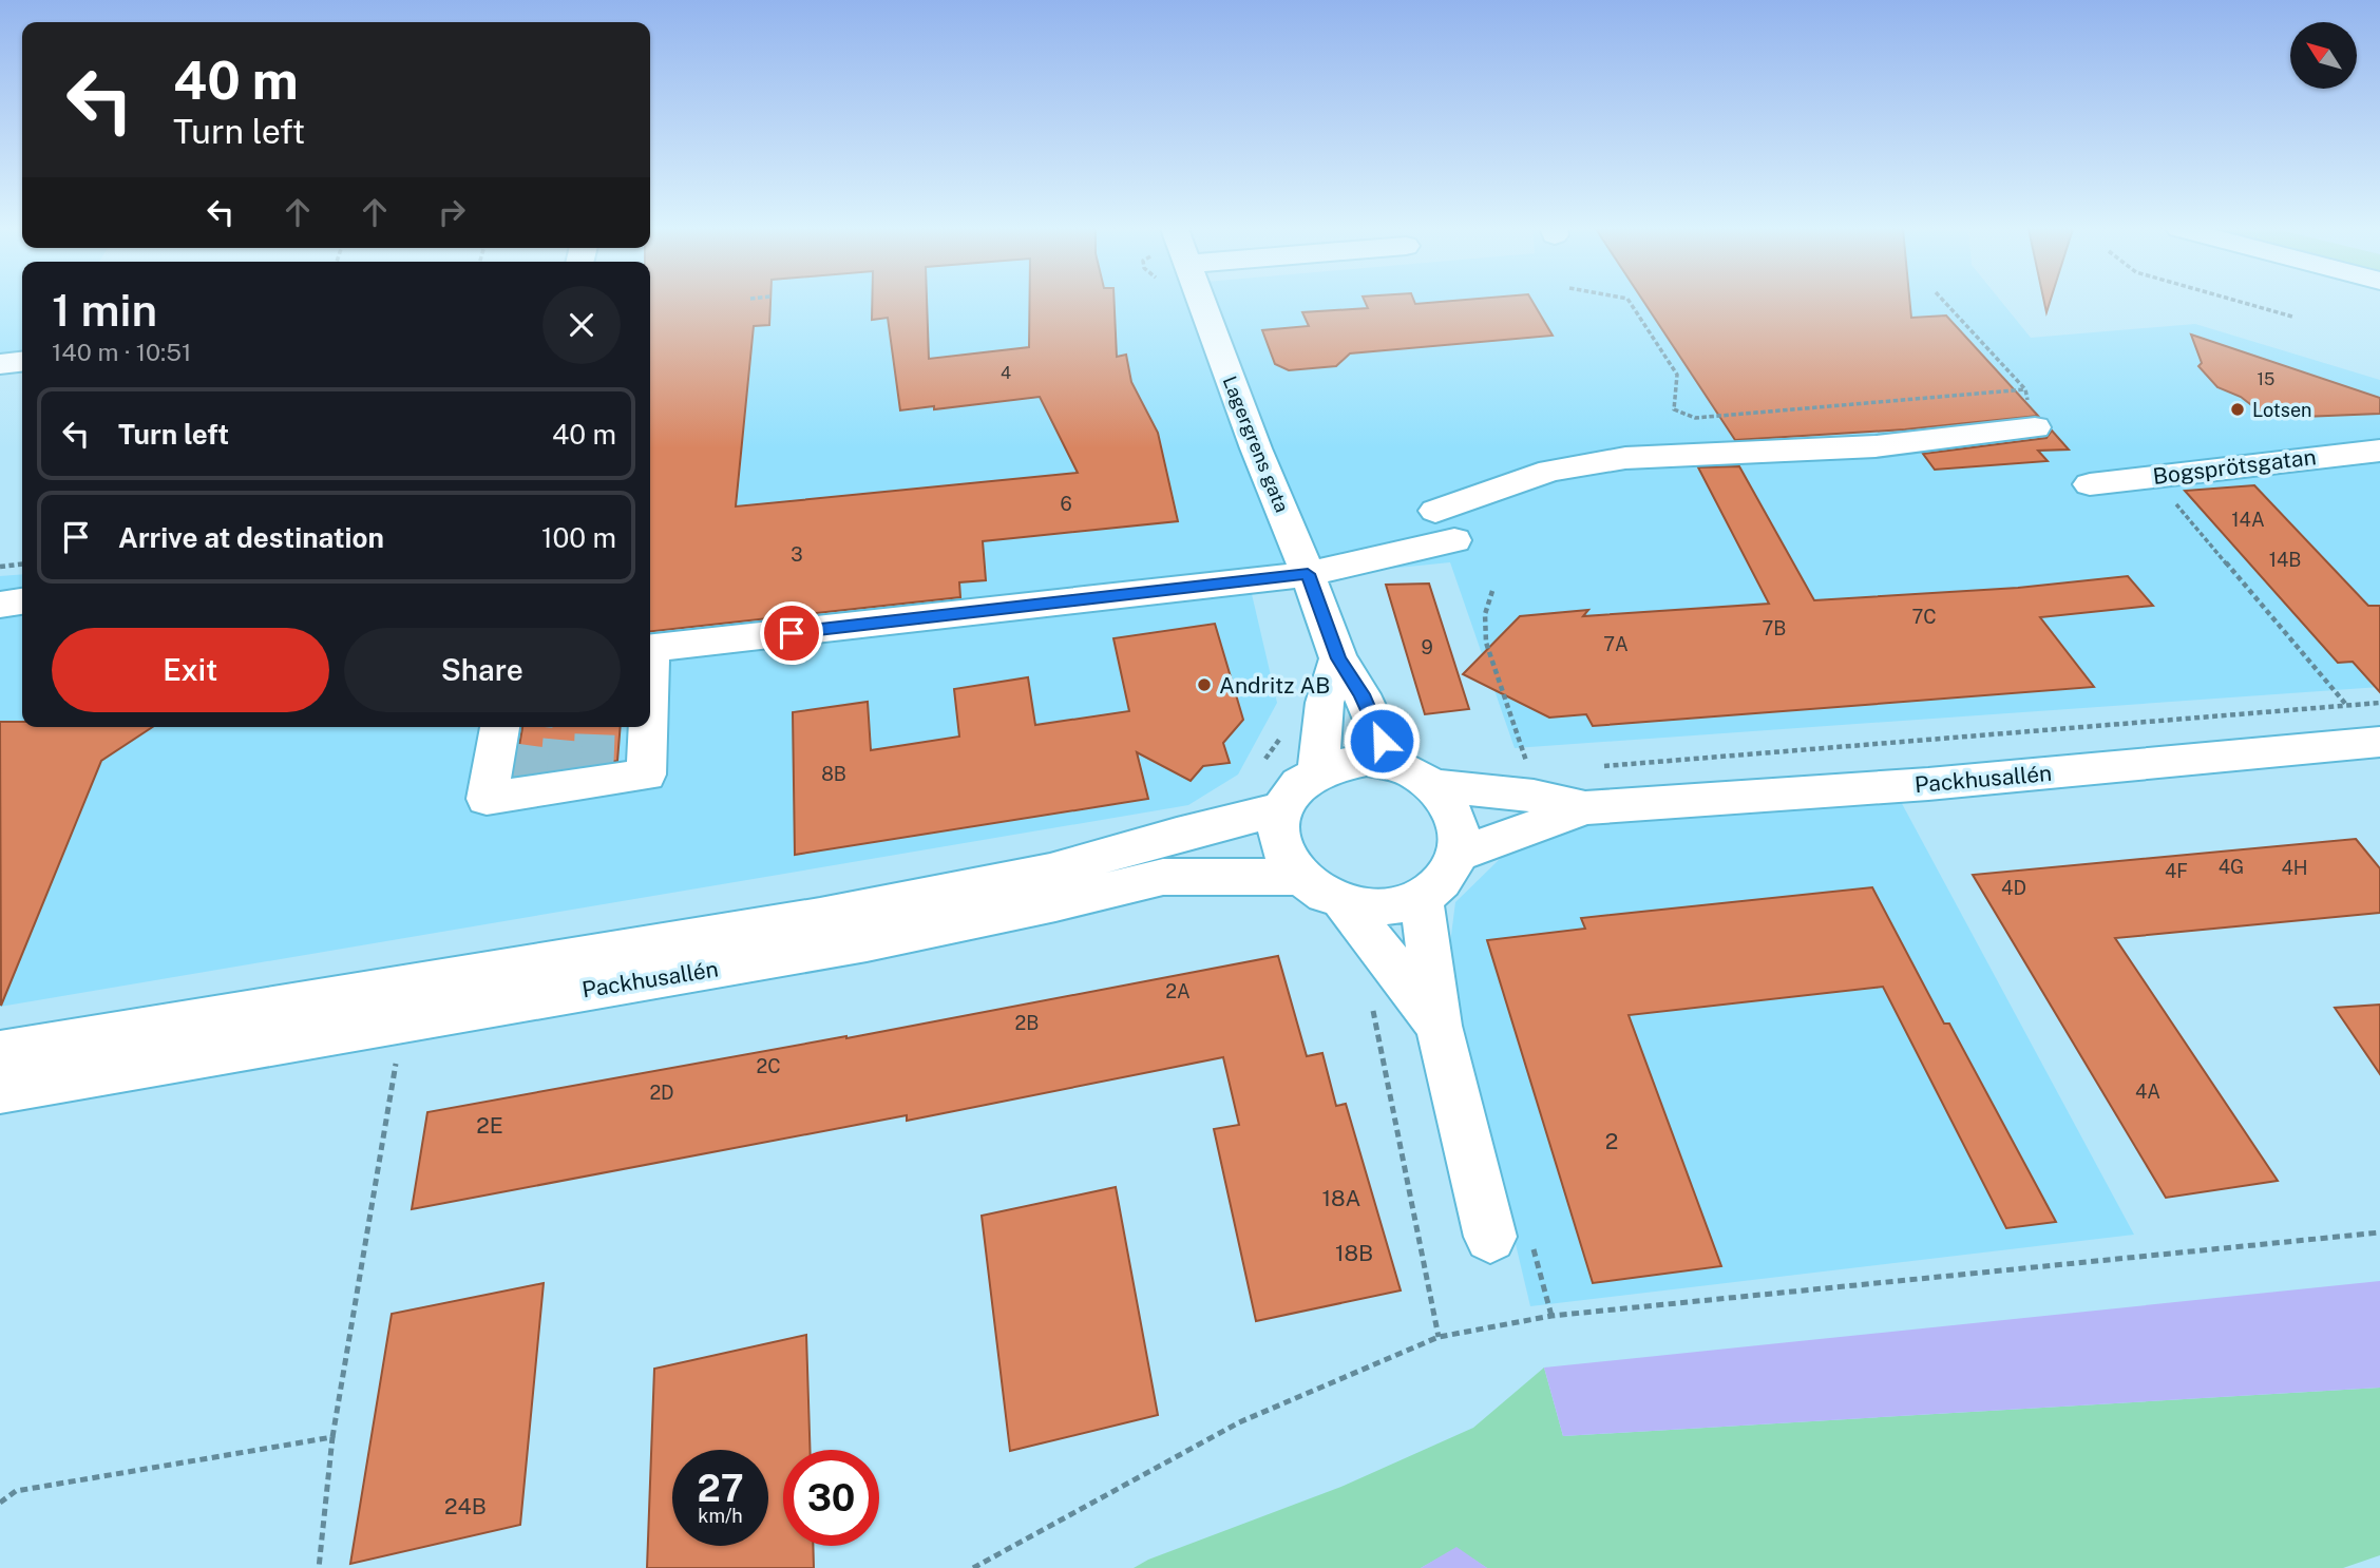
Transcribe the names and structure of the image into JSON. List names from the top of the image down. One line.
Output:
{"streets":{"street":["Lagergrens gata","Bogsprötsgatan","Packhusallén"]},"crossings":[["Lagergrens gata","Packhusallén"]],"places":["Lotsen","Andritz AB"],"house_numbers":["4","15","6","14A","3","14B","7C","7B","7A","9","8B","4G","4H","4F","4D","2A","2B","2C","4A","2D","2E","2","18A","18B","24B"],"north":"top left","page":{"turn":["40 m","Turn left"],"heading":["1 min","140 m · 10:51"],"list":[{"name":"Turn left","value":"40 m"},{"name":"Arrive at destination","value":"100 m"}],"buttons":["Exit","Share"],"speed":"27 km/h","limit":"30"}}
